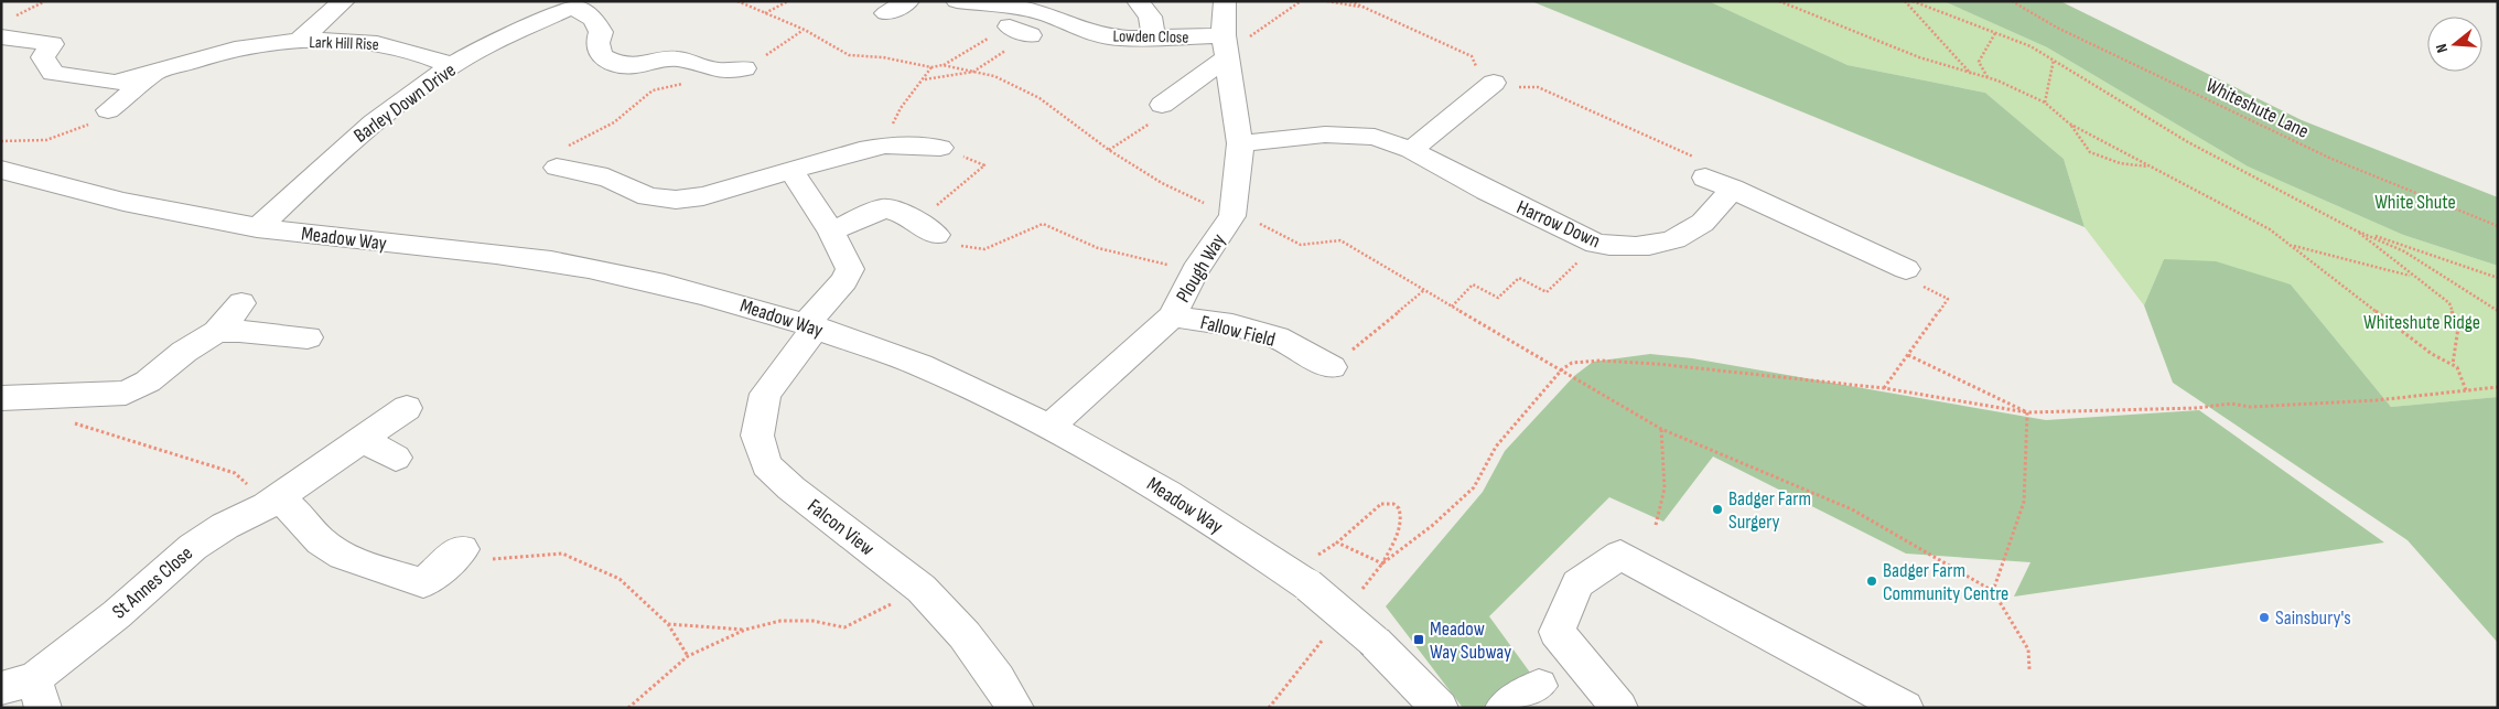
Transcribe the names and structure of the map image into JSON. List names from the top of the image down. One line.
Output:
{"streets":{"street":["Lowden Close","Lark Hill Rise","Barley Down Drive","Harrow Down","Meadow Way","Plough Way","Fallow Field","Falcon View","St Annes Close"],"path":["Whiteshute Lane"]},"crossings":[["Lowden Close","Plough Way"],["Lark Hill Rise","Barley Down Drive"],["Barley Down Drive","Meadow Way"],["Harrow Down","Plough Way"],["Meadow Way","Plough Way"],["Meadow Way","Falcon View"],["Plough Way","Fallow Field"]],"parks":["White Shute","Whiteshute Ridge"],"places":{"other":["Badger Farm Surgery","Badger Farm Community Centre","Sainsbury's"],"transit":["Meadow Way Subway"]},"north":"left"}
